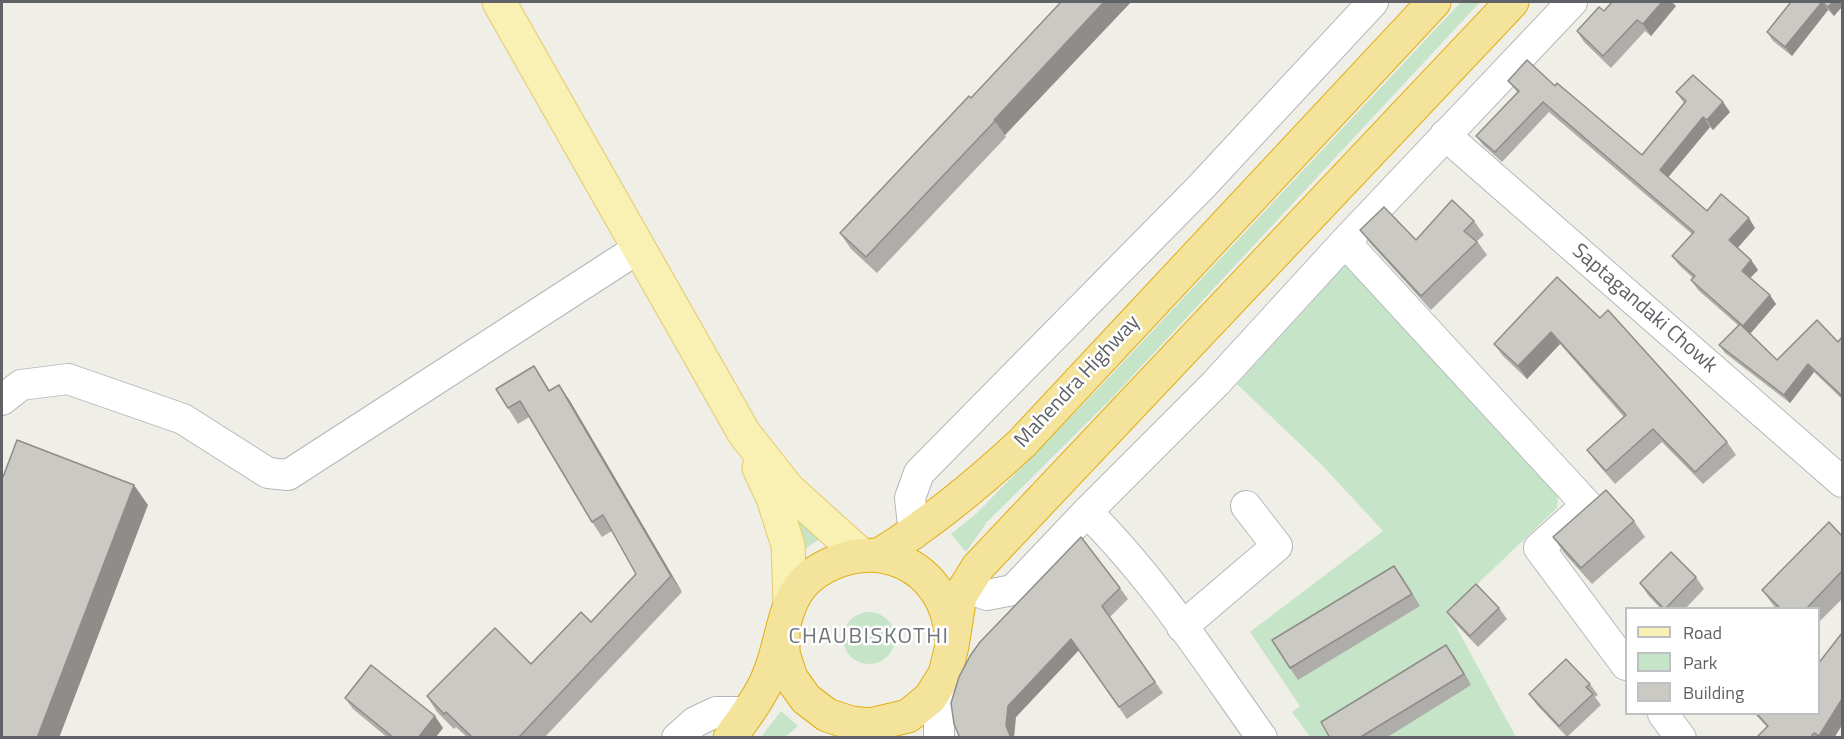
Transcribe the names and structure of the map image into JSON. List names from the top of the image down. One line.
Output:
{"streets":{"highway":["Mahendra Highway"],"street":["Saptagandaki Chowk"]},"districts":["CHAUBISKOTHI"],"legend":["Road","Park","Building"]}
